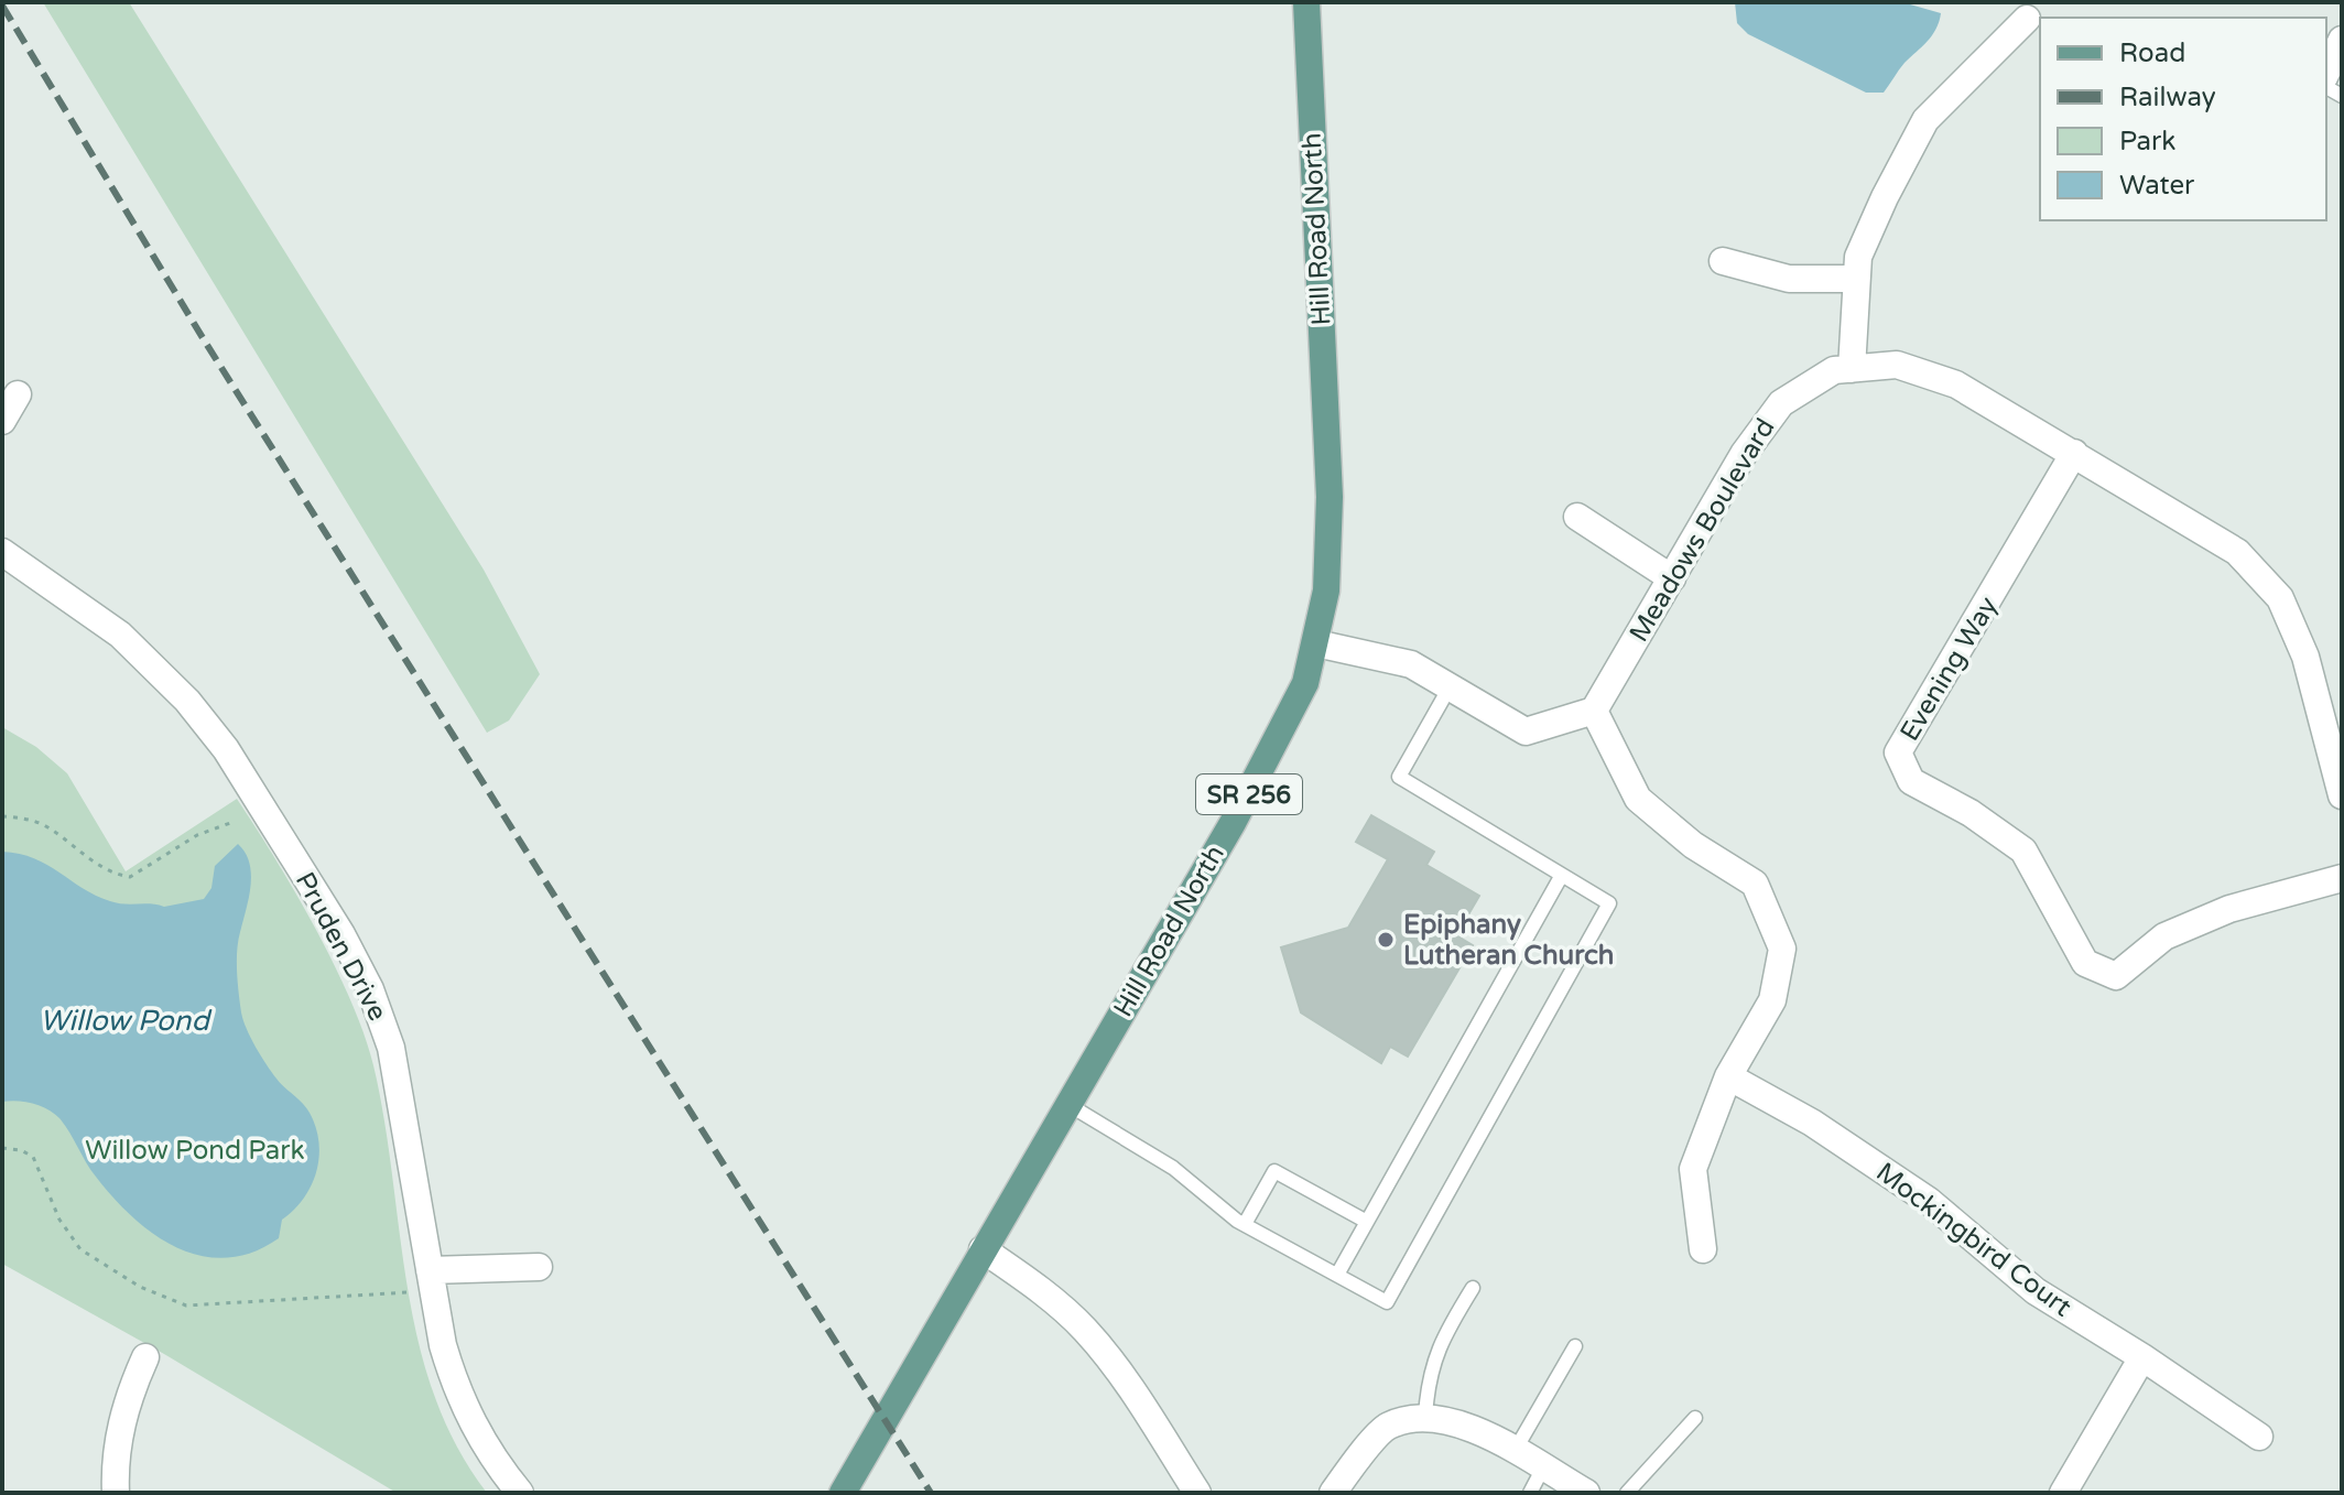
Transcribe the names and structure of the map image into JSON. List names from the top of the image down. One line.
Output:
{"streets":{"main road":["Hill Road North","SR 256"],"street":["Meadows Boulevard","Evening Way","Pruden Drive","Mockingbird Court"]},"crossings":[["Meadows Boulevard","Evening Way"]],"water":["Willow Pond"],"parks":["Willow Pond Park"],"places":["Epiphany Lutheran Church"],"legend":["Road","Railway","Park","Water"]}
